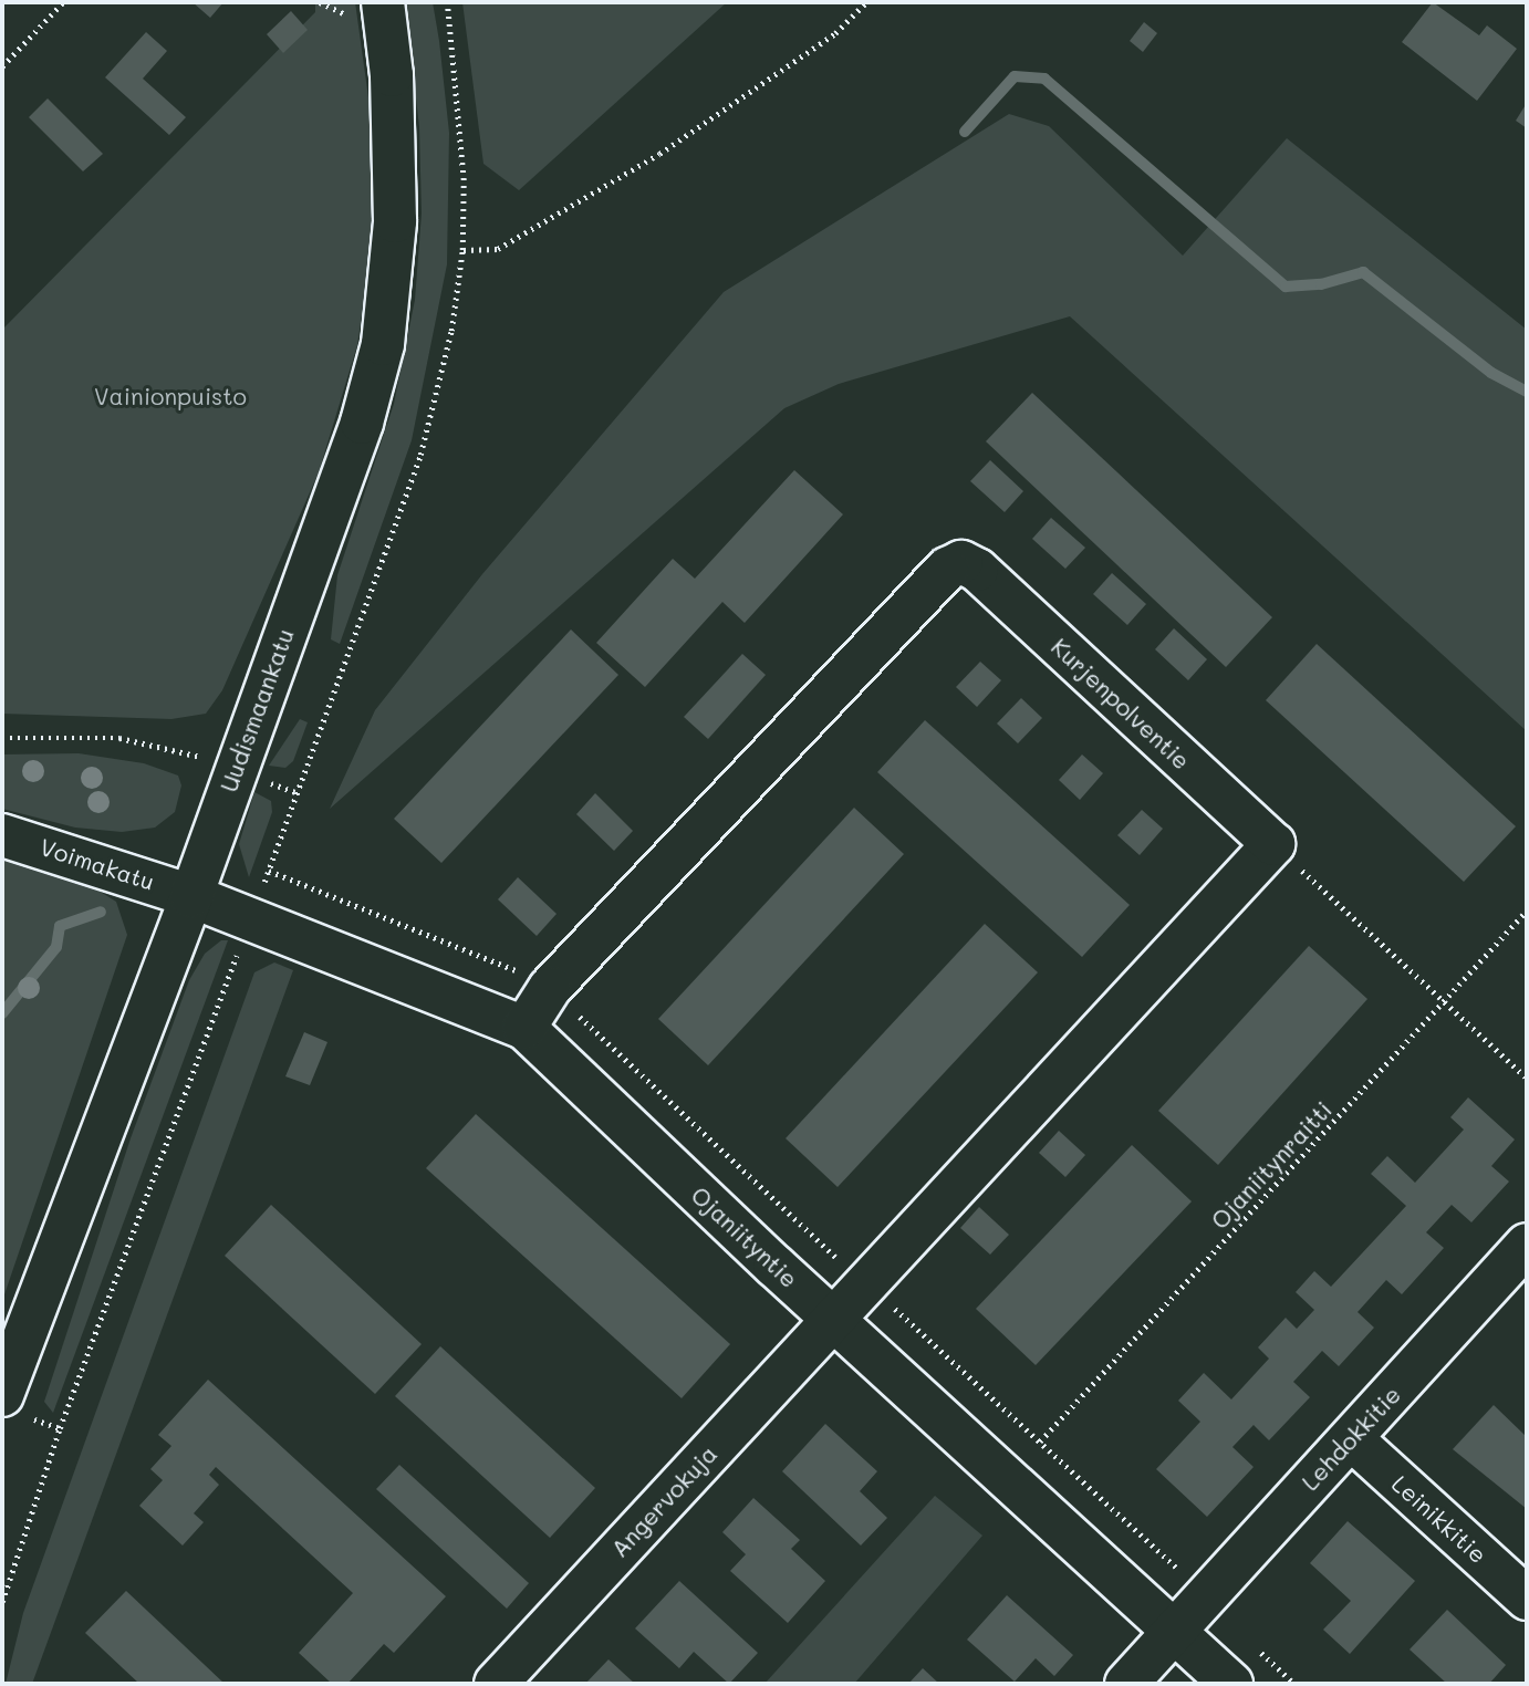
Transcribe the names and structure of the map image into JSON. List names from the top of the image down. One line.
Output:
{"streets":{"street":["Kurjenpolventie","Uudismaankatu","Voimakatu","Ojaniityntie","Lehdokkitie","Angervokuja","Leinikkitie"],"path":["Ojaniitynraitti"]},"crossings":[["Kurjenpolventie","Ojaniityntie"],["Uudismaankatu","Voimakatu"],["Uudismaankatu","Ojaniityntie"],["Voimakatu","Ojaniityntie"],["Ojaniityntie","Lehdokkitie"],["Ojaniityntie","Angervokuja"],["Lehdokkitie","Leinikkitie"]],"parks":["Vainionpuisto"]}
